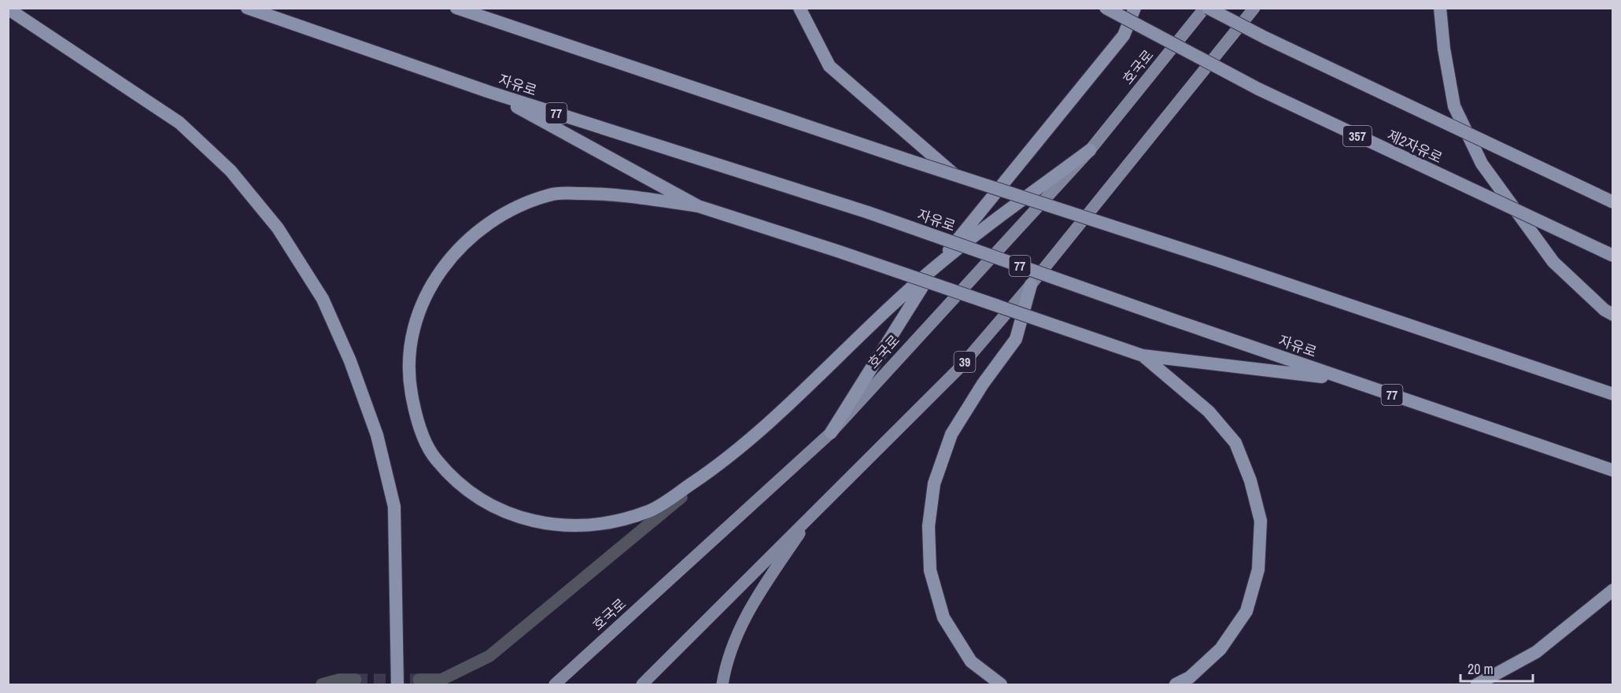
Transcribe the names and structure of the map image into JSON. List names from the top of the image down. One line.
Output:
{"streets":{"highway":["자유로","77","357","제2자유로"],"main road":["호국로","39"]},"scale_bar":"20 m"}
